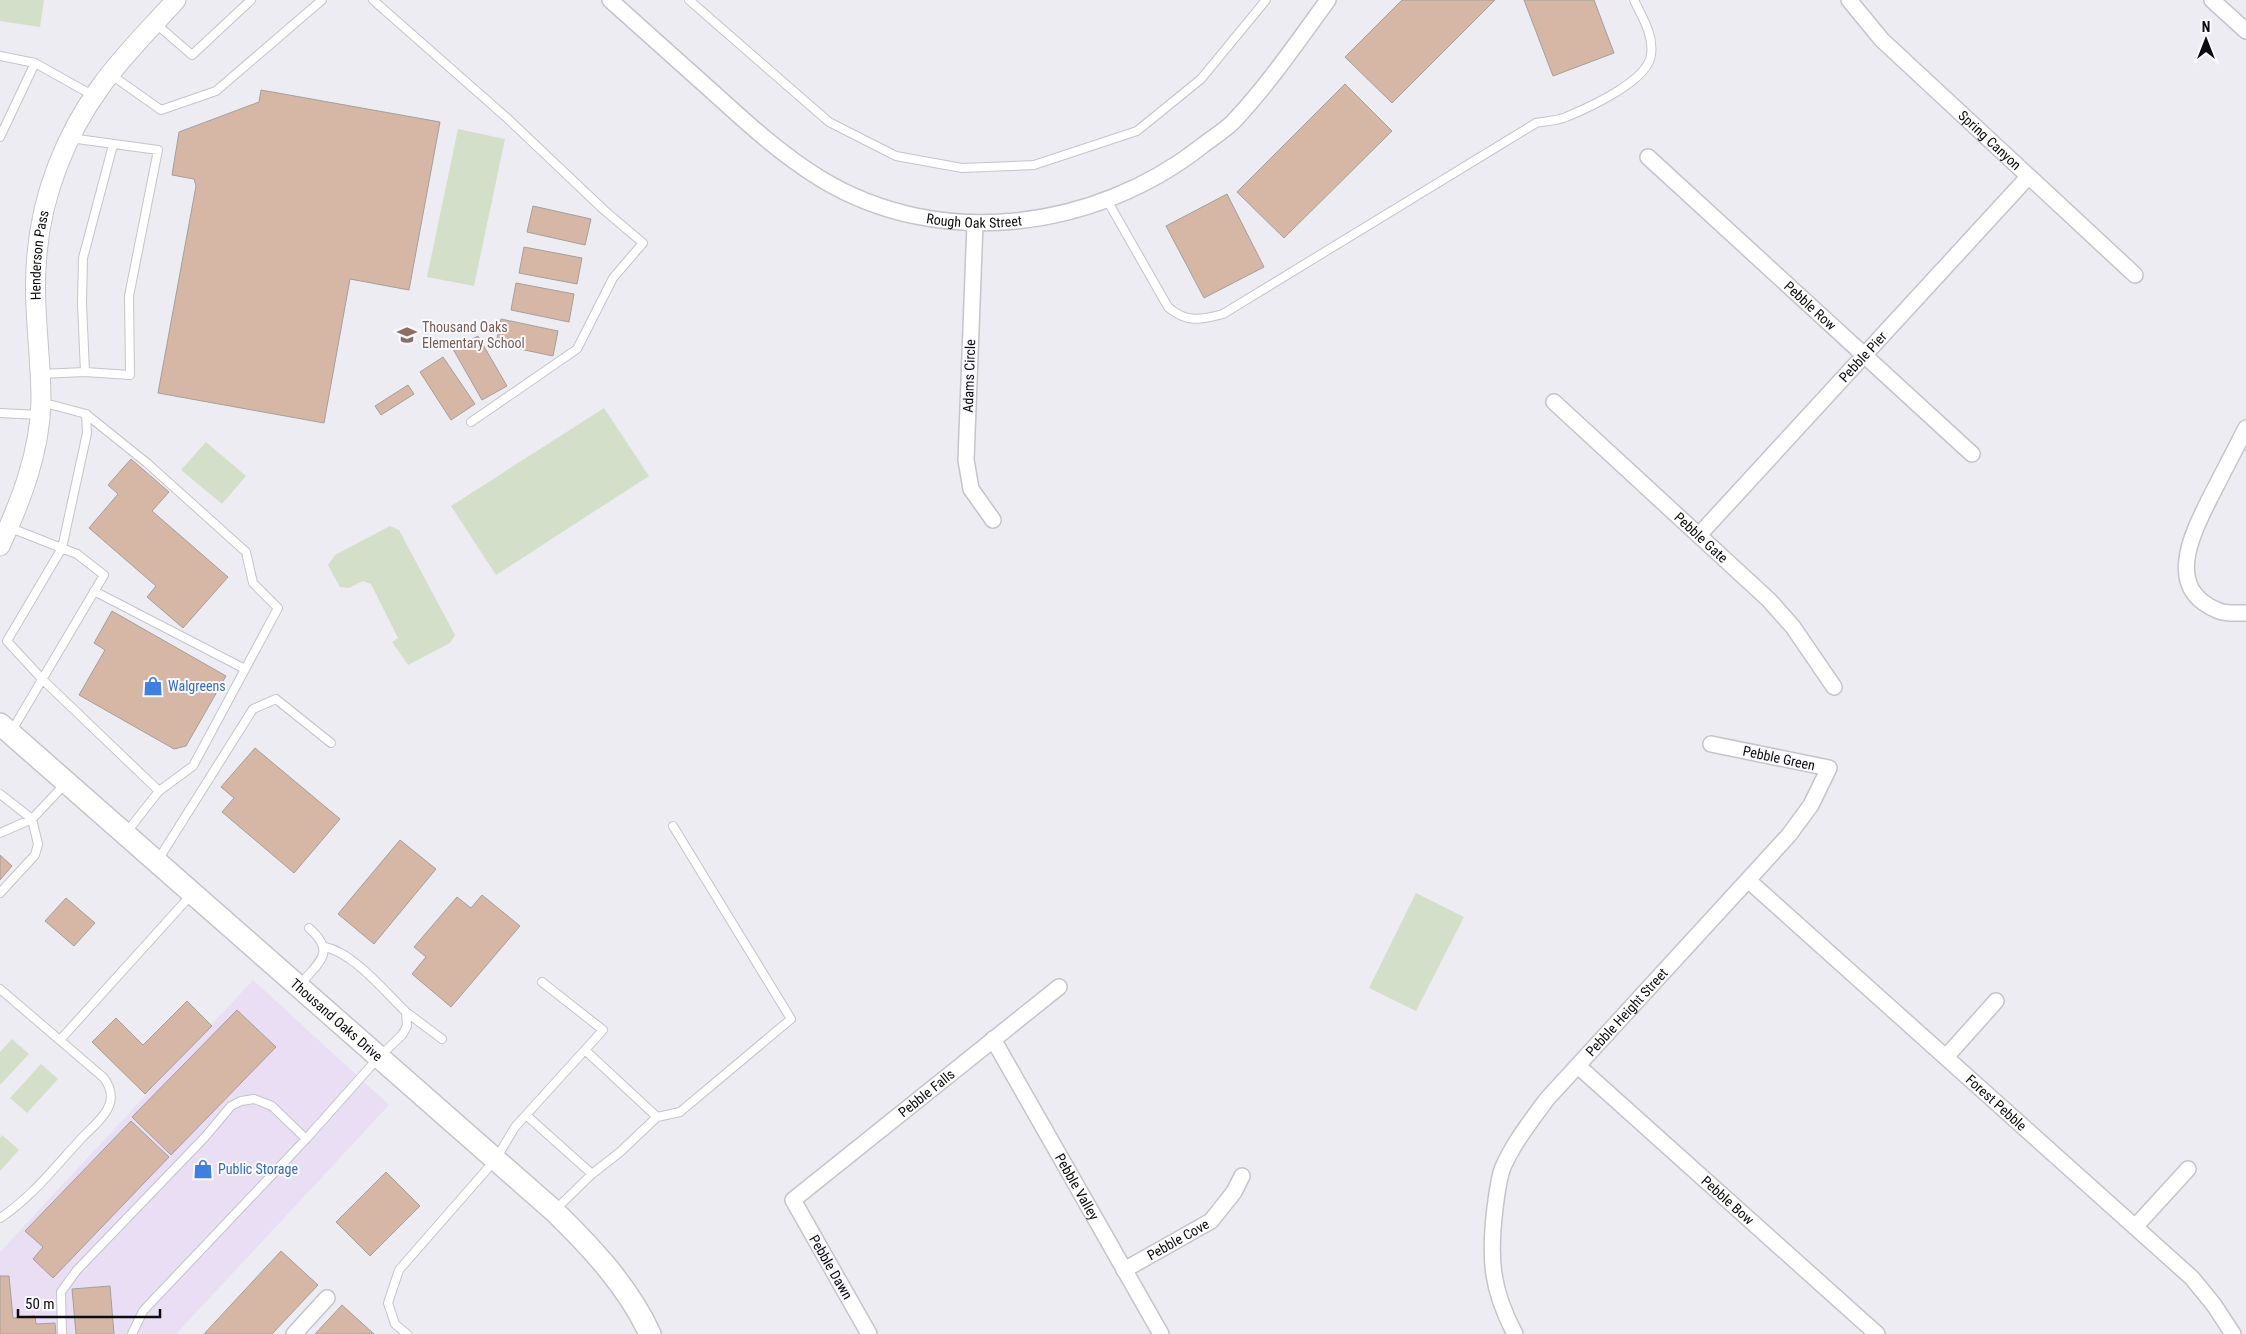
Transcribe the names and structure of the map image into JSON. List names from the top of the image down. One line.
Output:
{"streets":{"main road":["Thousand Oaks Drive"],"street":["Spring Canyon","Rough Oak Street","Henderson Pass","Pebble Row","Pebble Pier","Adams Circle","Pebble Gate","Pebble Green","Pebble Height Street","Pebble Falls","Forest Pebble","Pebble Valley","Pebble Bow","Pebble Cove","Pebble Dawn"]},"crossings":[["Spring Canyon","Pebble Pier"],["Rough Oak Street","Adams Circle"],["Pebble Row","Pebble Pier"],["Pebble Pier","Pebble Gate"],["Pebble Green","Pebble Height Street"],["Pebble Height Street","Forest Pebble"],["Pebble Height Street","Pebble Bow"],["Pebble Falls","Pebble Valley"],["Pebble Falls","Pebble Dawn"],["Pebble Valley","Pebble Cove"]],"places":{"school or university":["Thousand Oaks Elementary School"],"shop":["Walgreens","Public Storage"]},"scale_bar":"50 m","north":"top"}
